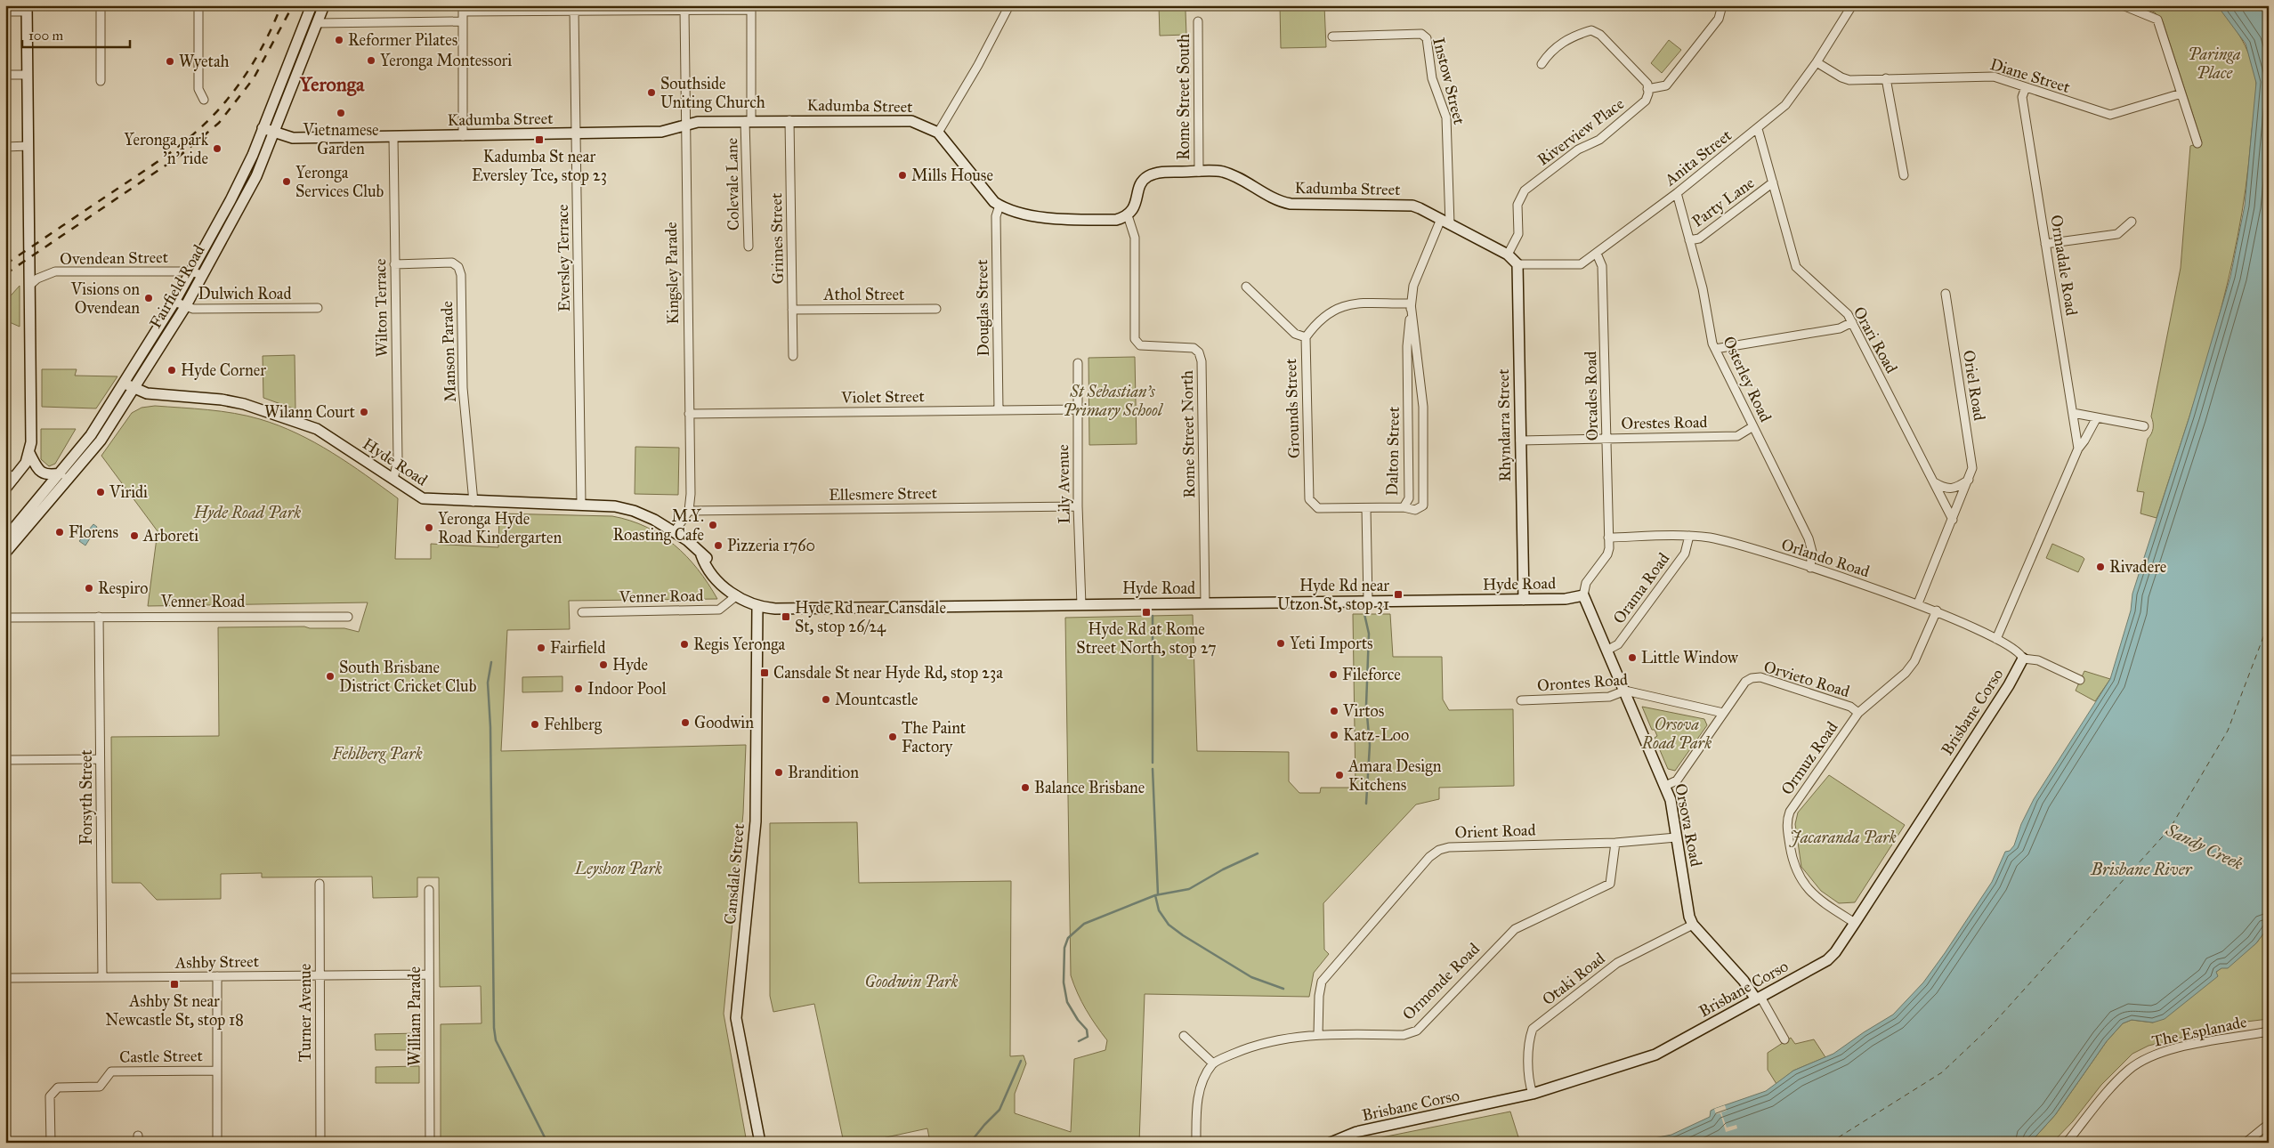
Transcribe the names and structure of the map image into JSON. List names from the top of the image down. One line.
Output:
{"streets":{"street":["Diane Street","Instow Street","Rome Street South","Kadumba Street","Riverview Place","Anita Street","Colevale Lane","Party Lane","Grimes Street","Ovendean Street","Eversley Terrace","Ormadale Road","Kingsley Parade","Fairfield Road","Dulwich Road","Athol Street","Wilton Terrace","Douglas Street","Orari Road","Manson Parade","Osterley Road","Oriel Road","Orcades Road","Violet Street","Grounds Street","Orestes Road","Rhyndarra Street","Rome Street North","Dalton Street","Hyde Road","Lily Avenue","Ellesmere Street","Orlando Road","Orama Road","Venner Road","Orvieto Road","Orontes Road","Brisbane Corso","Ormuz Road","Forsyth Street","Orsova Road","Orient Road","Cansdale Street","Ashby Street","Otaki Road","Ormonde Road","Turner Avenue","William Parade","The Esplanade","Castle Street"]},"crossings":[["Diane Street","Anita Street"],["Diane Street","Ormadale Road"],["Instow Street","Kadumba Street"],["Rome Street South","Kadumba Street"],["Kadumba Street","Riverview Place"],["Kadumba Street","Colevale Lane"],["Kadumba Street","Grimes Street"],["Kadumba Street","Eversley Terrace"],["Kadumba Street","Kingsley Parade"],["Kadumba Street","Fairfield Road"],["Kadumba Street","Wilton Terrace"],["Kadumba Street","Douglas Street"],["Kadumba Street","Rome Street North"],["Kadumba Street","Dalton Street"],["Anita Street","Orari Road"],["Anita Street","Osterley Road"],["Anita Street","Orcades Road"],["Anita Street","Rhyndarra Street"],["Party Lane","Orari Road"],["Party Lane","Osterley Road"],["Grimes Street","Athol Street"],["Ovendean Street","Fairfield Road"],["Eversley Terrace","Hyde Road"],["Kingsley Parade","Violet Street"],["Kingsley Parade","Ellesmere Street"],["Fairfield Road","Dulwich Road"],["Fairfield Road","Hyde Road"],["Wilton Terrace","Manson Parade"],["Wilton Terrace","Hyde Road"],["Douglas Street","Violet Street"],["Orari Road","Oriel Road"],["Manson Parade","Hyde Road"],["Osterley Road","Orestes Road"],["Osterley Road","Orlando Road"],["Oriel Road","Orlando Road"],["Orcades Road","Orestes Road"],["Orcades Road","Orlando Road"],["Violet Street","Lily Avenue"],["Grounds Street","Dalton Street"],["Orestes Road","Rhyndarra Street"],["Rhyndarra Street","Hyde Road"],["Rome Street North","Hyde Road"],["Hyde Road","Lily Avenue"],["Hyde Road","Venner Road"],["Hyde Road","Orsova Road"],["Hyde Road","Cansdale Street"],["Lily Avenue","Ellesmere Street"],["Orlando Road","Orama Road"],["Orlando Road","Brisbane Corso"],["Orlando Road","Ormuz Road"],["Orama Road","Orsova Road"],["Venner Road","Forsyth Street"],["Orvieto Road","Orontes Road"],["Orvieto Road","Ormuz Road"],["Orvieto Road","Orsova Road"],["Orontes Road","Orsova Road"],["Brisbane Corso","Ormuz Road"],["Brisbane Corso","Orsova Road"],["Brisbane Corso","Otaki Road"],["Forsyth Street","Ashby Street"],["Orsova Road","Orient Road"],["Orsova Road","Otaki Road"],["Orient Road","Ormonde Road"],["Ashby Street","Turner Avenue"],["Ashby Street","William Parade"]],"districts":["Yeronga"],"water":["Sandy Creek","Brisbane River"],"parks":["Paringa Place","St Sebastian's Primary School","Hyde Road Park","Orsova Road Park","Fehlberg Park","Jacaranda Park","Leyshon Park","Goodwin Park"],"places":{"other":["Reformer Pilates","Yeronga Montessori","Wyetah","Southside Uniting Church","Vietnamese Garden","Yeronga park 'n' ride","Mills House","Yeronga Services Club","Visions on Ovendean","Hyde Corner","Wilann Court","Viridi","M.Y. Roasting Cafe","Yeronga Hyde Road Kindergarten","Florens","Arboreti","Pizzeria 1760","Rivadere","Respiro","Yeti Imports","Regis Yeronga","Fairfield","Little Window","Hyde","Fileforce","South Brisbane District Cricket Club","Indoor Pool","Mountcastle","Virtos","Goodwin","Fehlberg","Katz-Loo","The Paint Factory","Brandition","Amara Design Kitchens","Balance Brisbane"],"transit":["Kadumba St near Eversley Tce, stop 23","Hyde Rd near Utzon St, stop 31","Hyde Rd at Rome Street North, stop 27","Hyde Rd near Cansdale St, stop 26/24","Cansdale St near Hyde Rd, stop 23a","Ashby St near Newcastle St, stop 18"]},"scale_bar":"100 m"}
